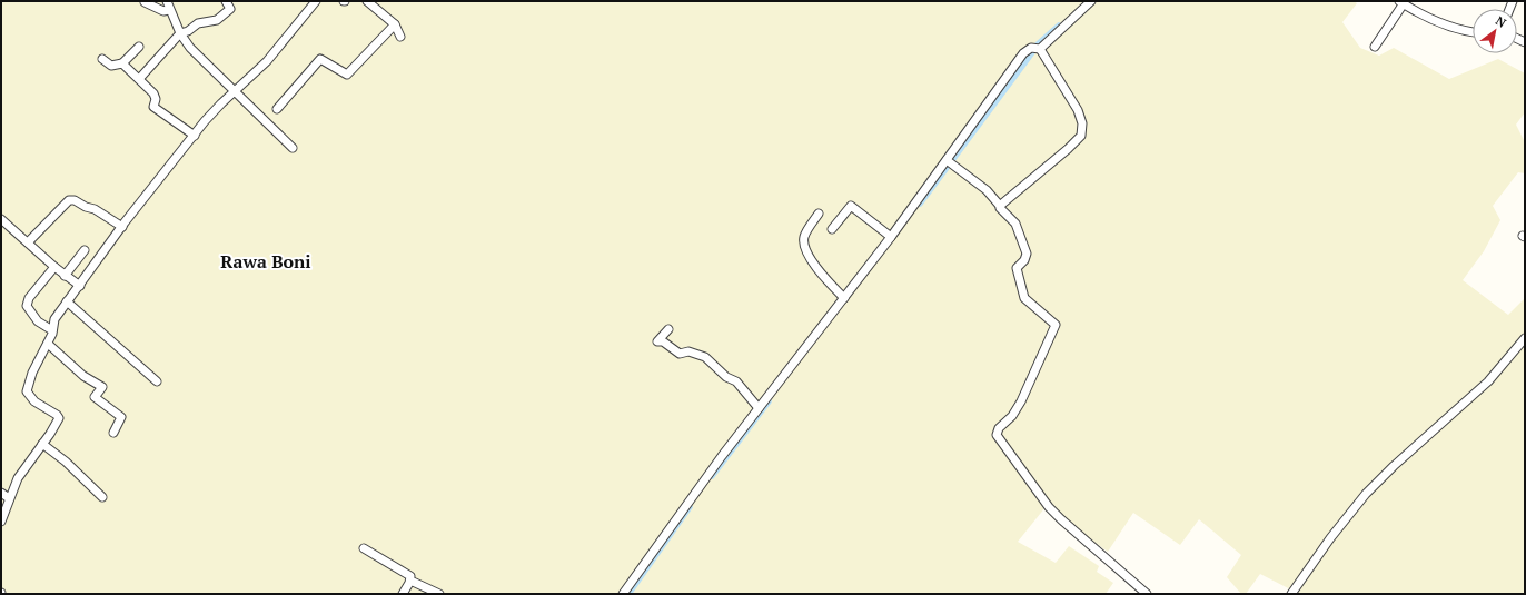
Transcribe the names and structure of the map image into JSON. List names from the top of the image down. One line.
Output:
{"districts":["Rawa Boni"],"north":"top right"}
